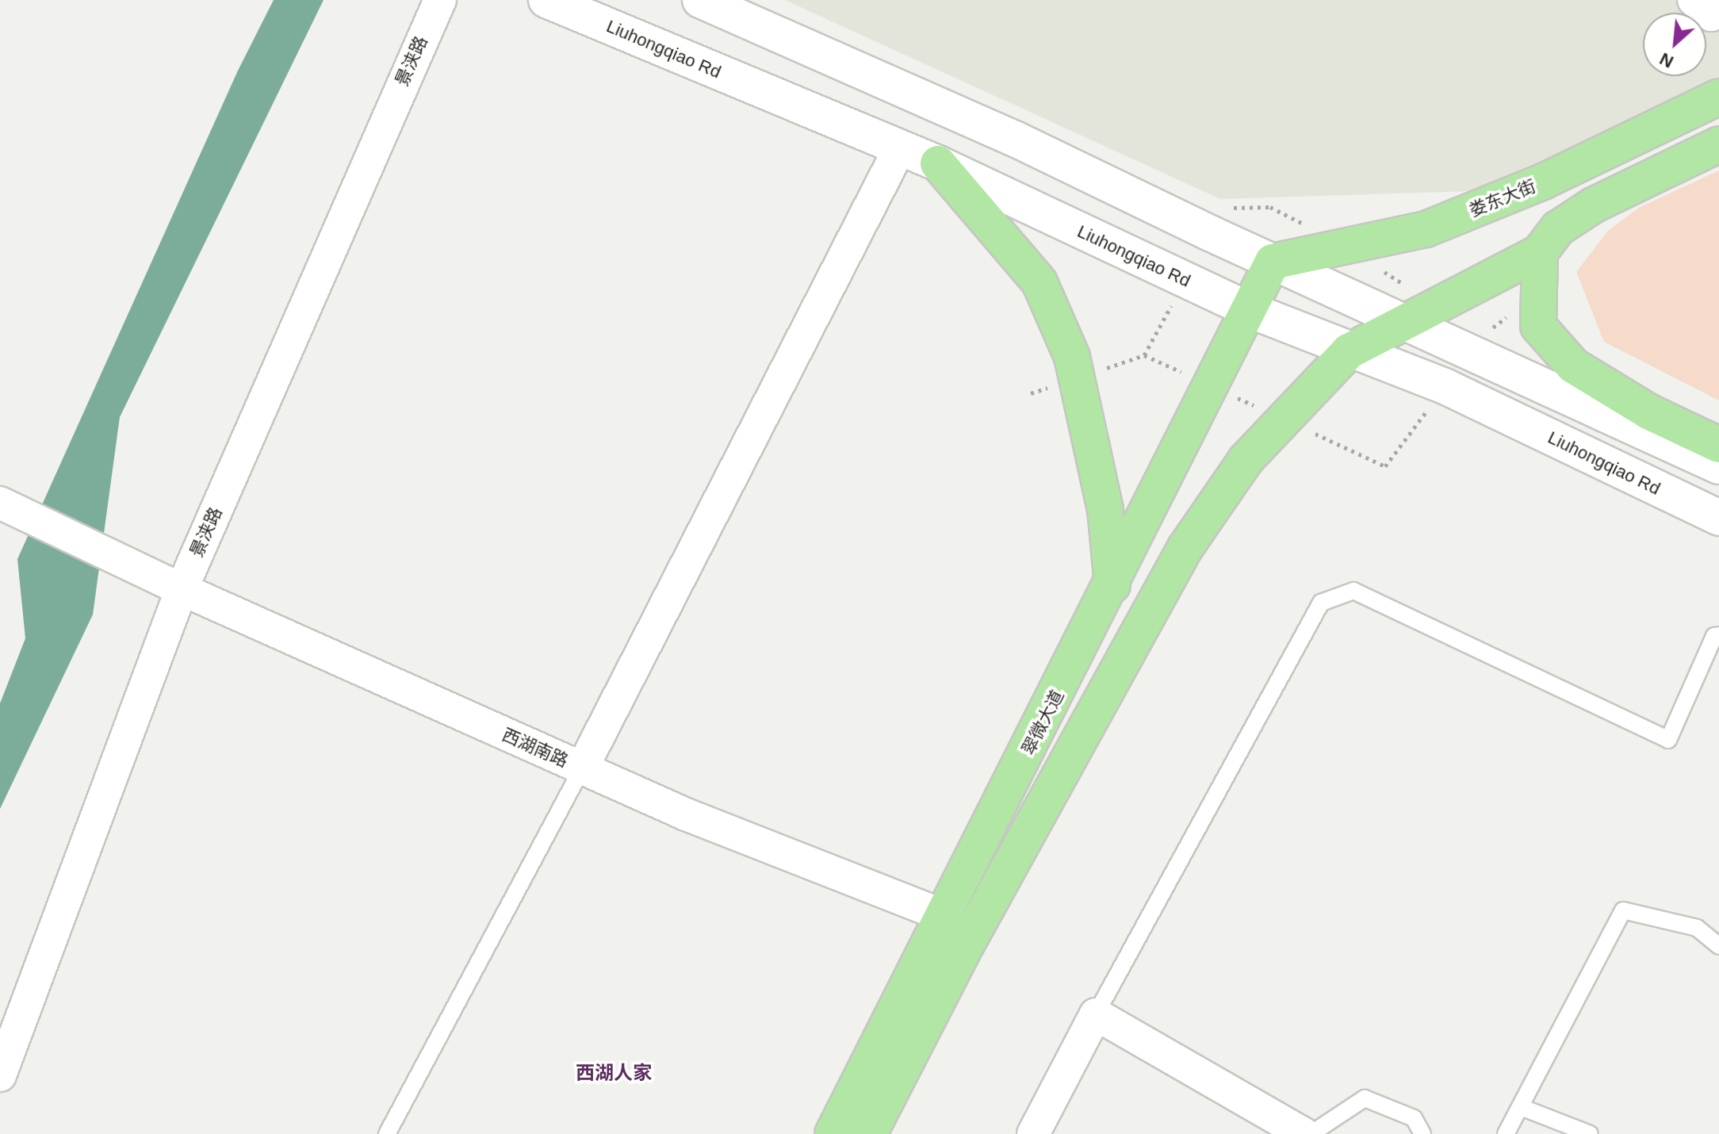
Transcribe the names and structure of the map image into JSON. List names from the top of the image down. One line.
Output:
{"streets":{"main road":["Liuhongqiao Rd","娄东大街","翠微大道"],"street":["景浃路","西湖南路"]},"crossings":[["Liuhongqiao Rd","翠微大道"],["景浃路","西湖南路"],["娄东大街","翠微大道"],["翠微大道","西湖南路"]],"districts":["西湖人家"],"north":"bottom left"}
